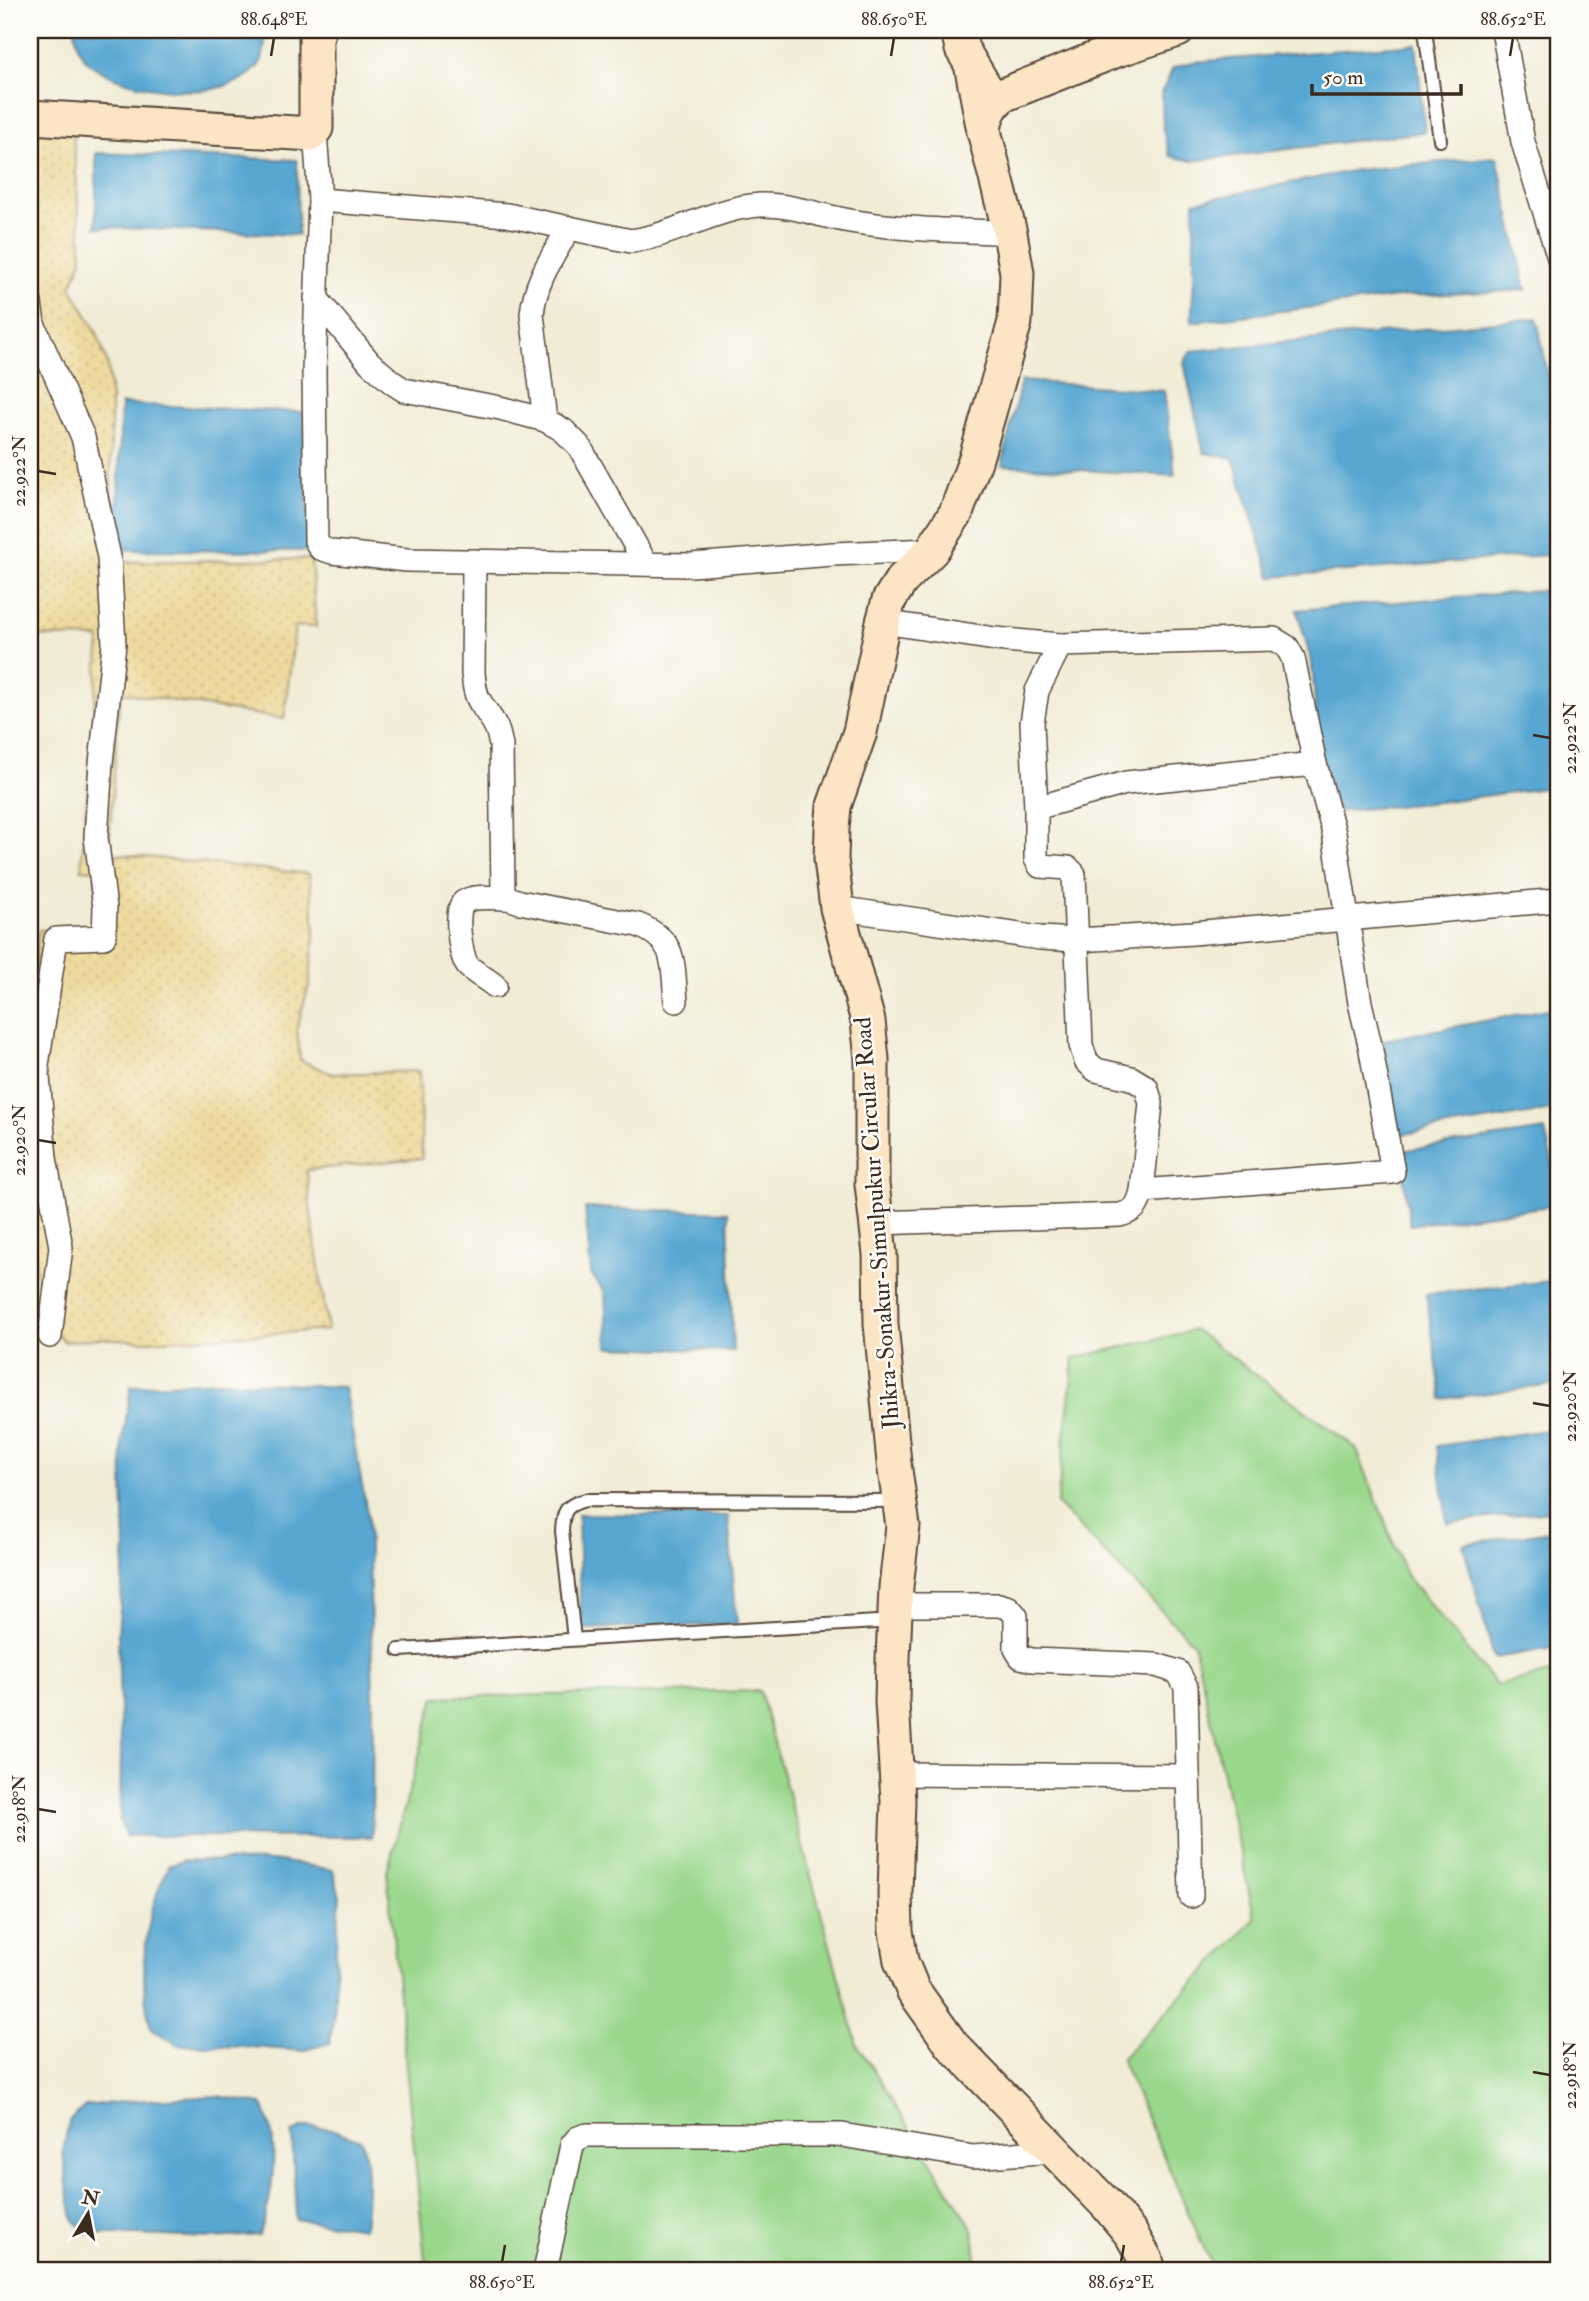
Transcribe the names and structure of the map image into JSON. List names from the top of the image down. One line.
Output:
{"streets":{"street":["Jhikra-Sonakur-Simulpukur Circular Road"]},"scale_bar":"50 m","north":"top","coordinates":["88.648°E","88.650°E","88.652°E","22.922°N","22.920°N","22.918°N"]}
